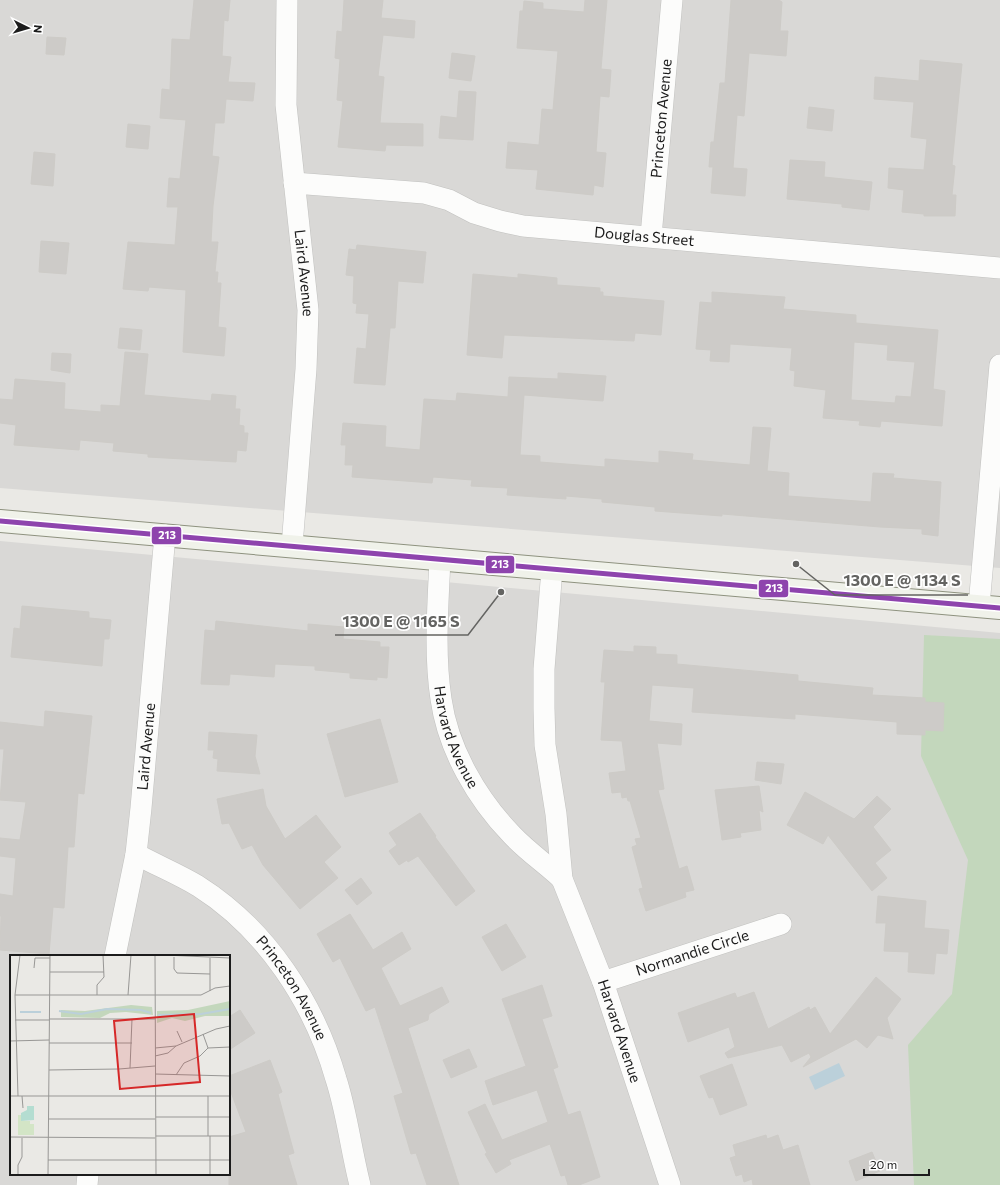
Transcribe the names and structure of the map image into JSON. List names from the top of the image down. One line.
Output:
{"streets":{"street":["Princeton Avenue","Douglas Street","Laird Avenue","Harvard Avenue","Normandie Circle"]},"crossings":[["Princeton Avenue","Douglas Street"],["Princeton Avenue","Laird Avenue"],["Douglas Street","Laird Avenue"],["Harvard Avenue","Normandie Circle"]],"places":["1300 E @ 1134 S","1300 E @ 1165 S"],"lines":["transit line 213"],"scale_bar":"20 m","north":"right"}
